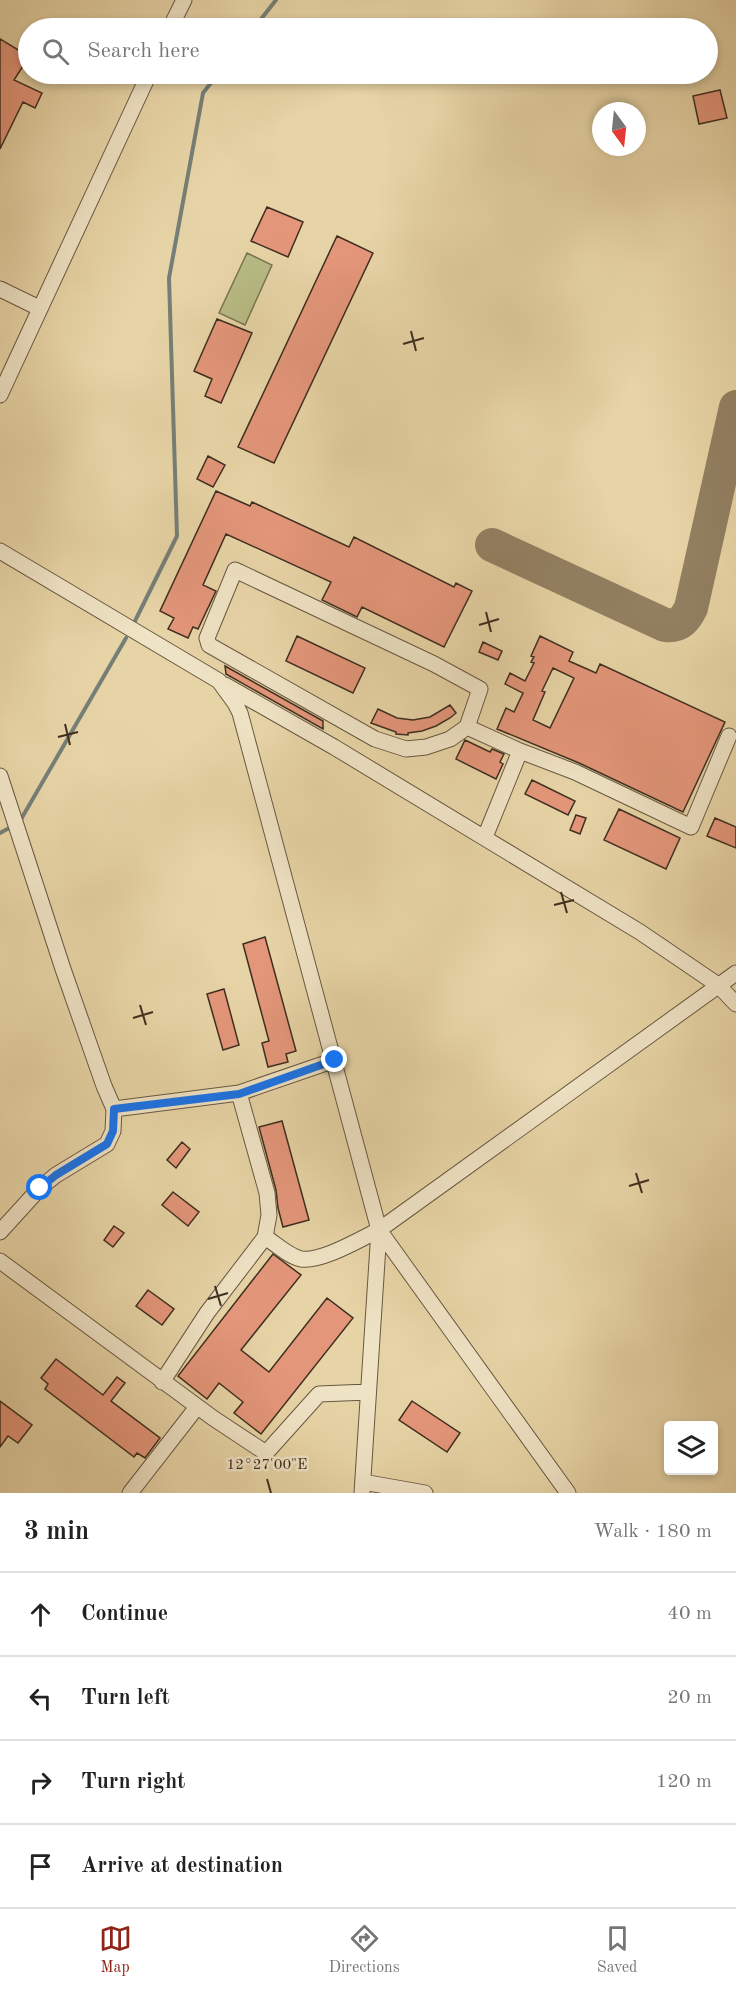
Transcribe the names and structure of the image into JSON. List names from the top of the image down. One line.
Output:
{"north":"bottom","page":{"search":"Search here","heading":["3 min","Walk · 180 m"],"list":[["Continue","40 m"],["Turn left","20 m"],["Turn right","120 m"],"Arrive at destination"],"nav":["Map","Directions","Saved"]},"coordinates":["12°27'00\"E"]}
